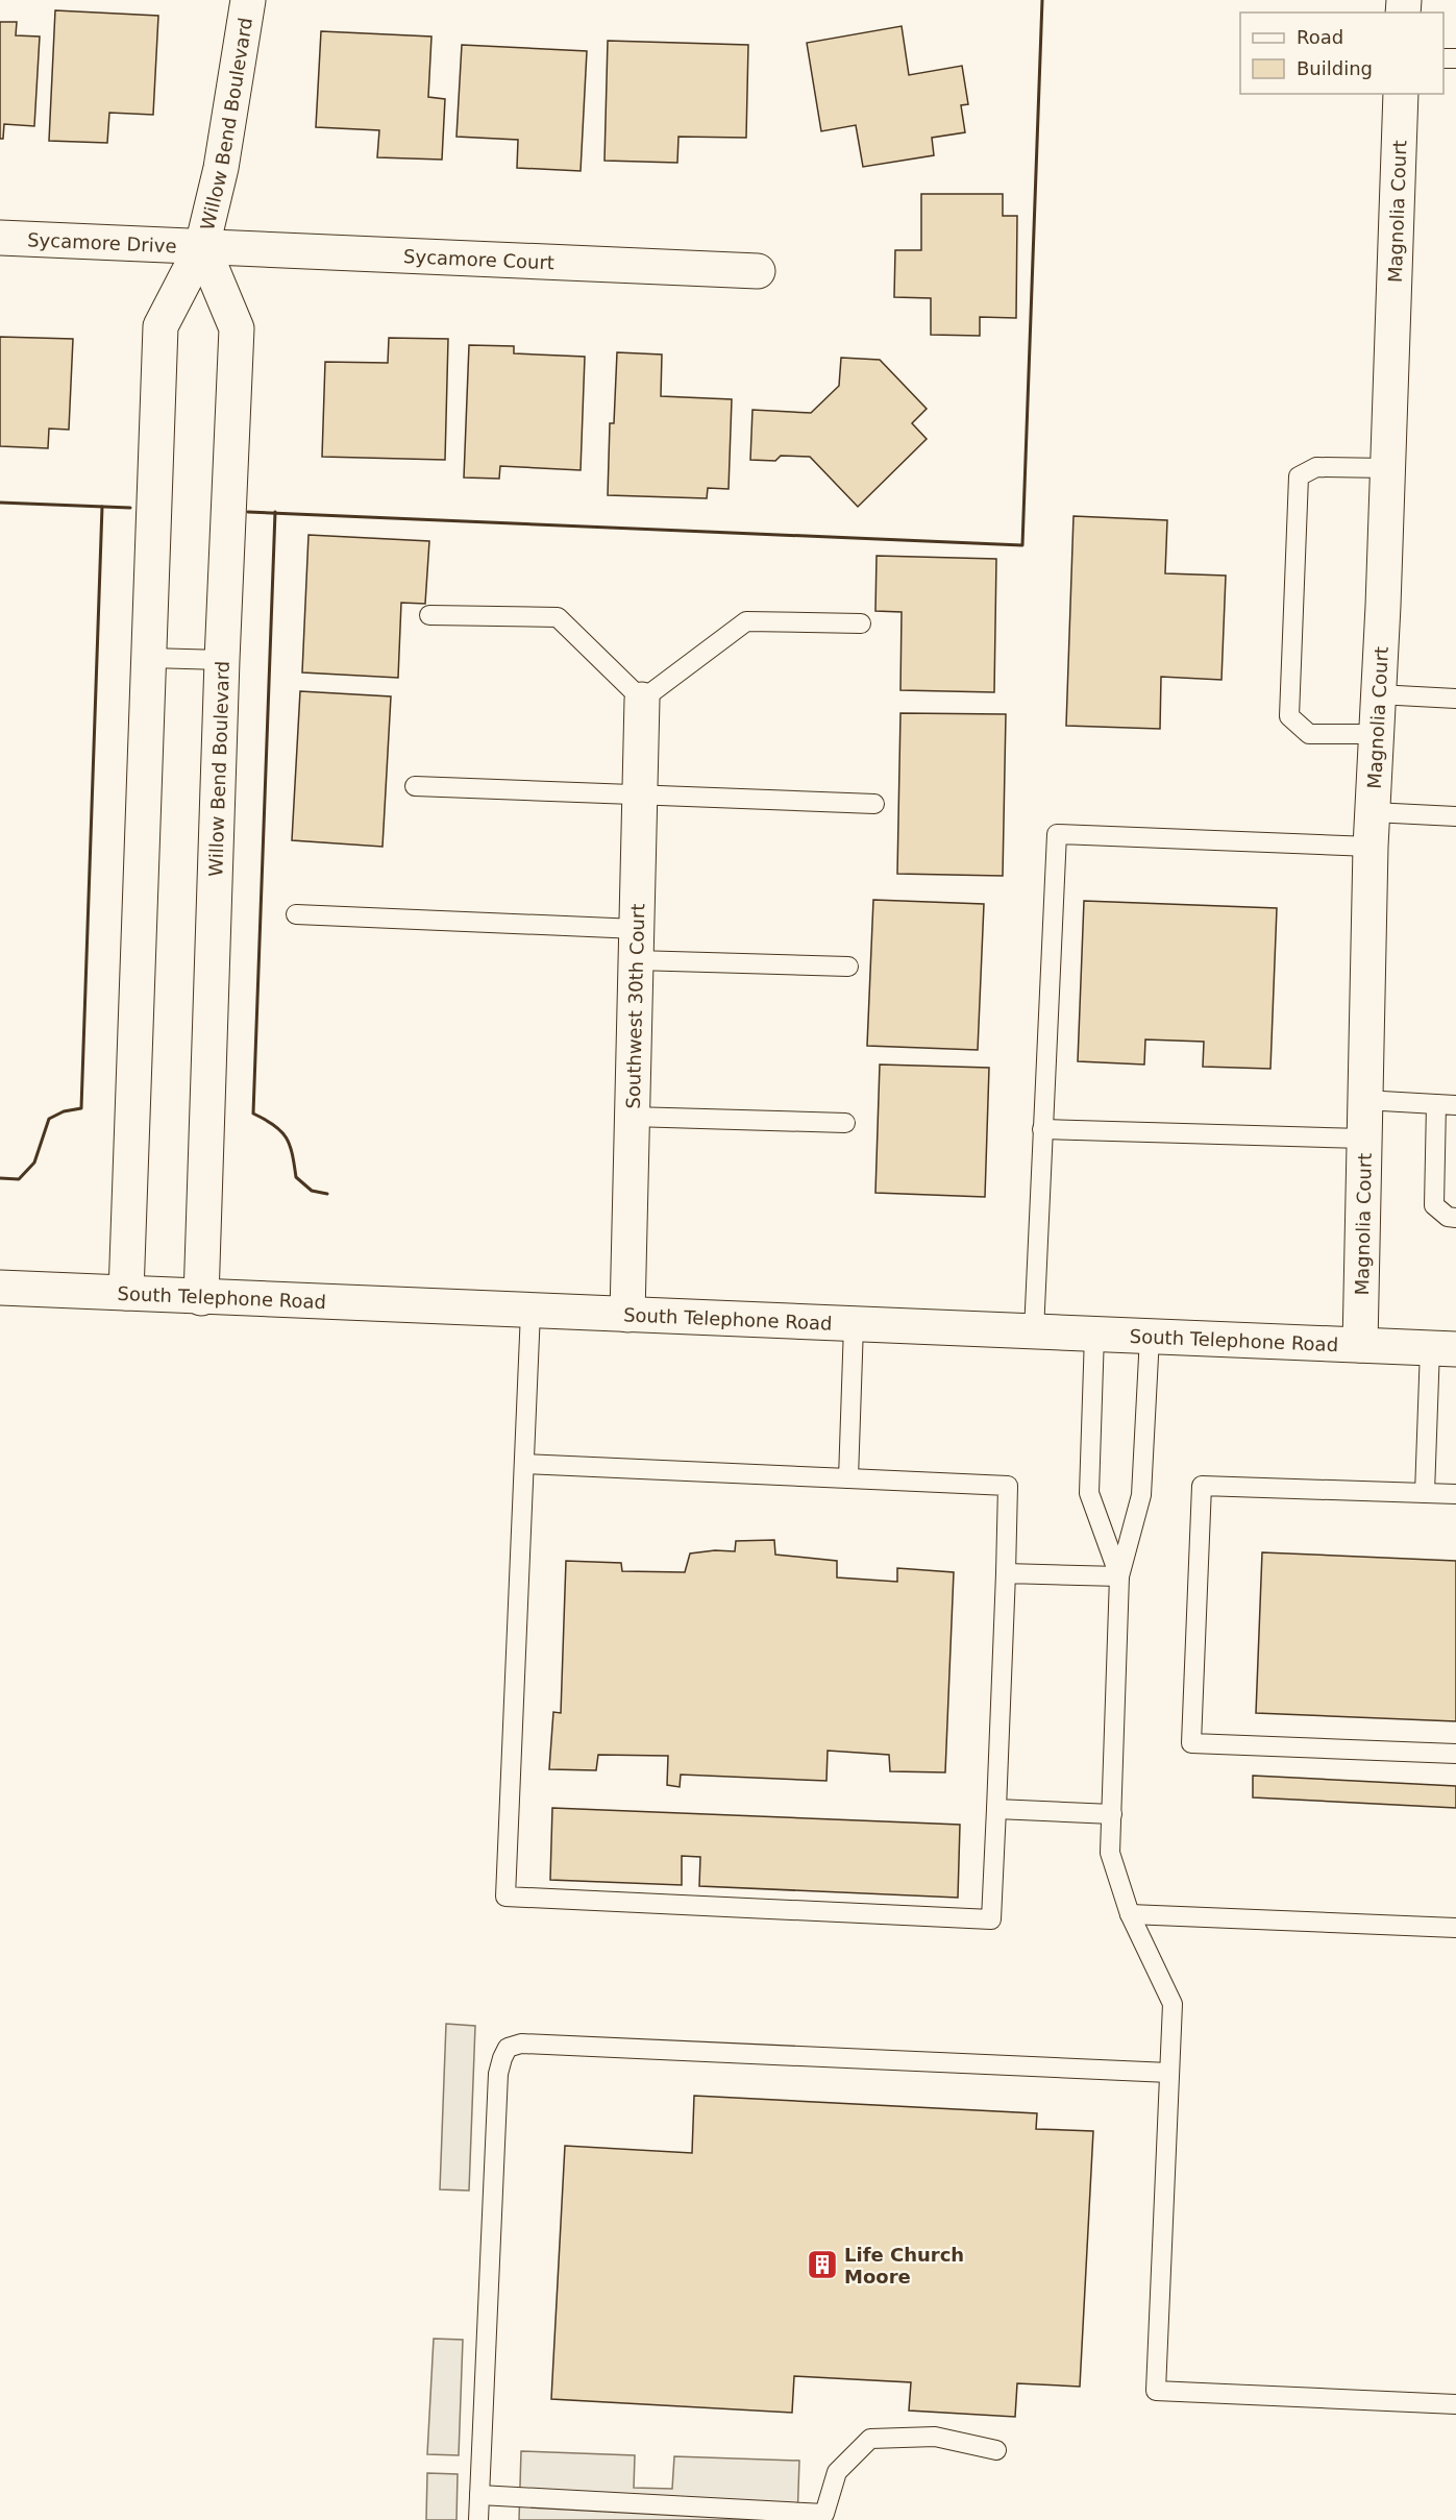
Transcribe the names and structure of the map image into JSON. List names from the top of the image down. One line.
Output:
{"streets":{"street":["Willow Bend Boulevard","Magnolia Court","Sycamore Drive","Sycamore Court","Southwest 30th Court","South Telephone Road"]},"crossings":[["Willow Bend Boulevard","Sycamore Drive"],["Willow Bend Boulevard","Sycamore Court"],["Willow Bend Boulevard","South Telephone Road"],["Magnolia Court","South Telephone Road"],["Sycamore Drive","Sycamore Court"],["Southwest 30th Court","South Telephone Road"]],"places":{"building":["Life Church Moore"]},"legend":["Road","Building"]}
